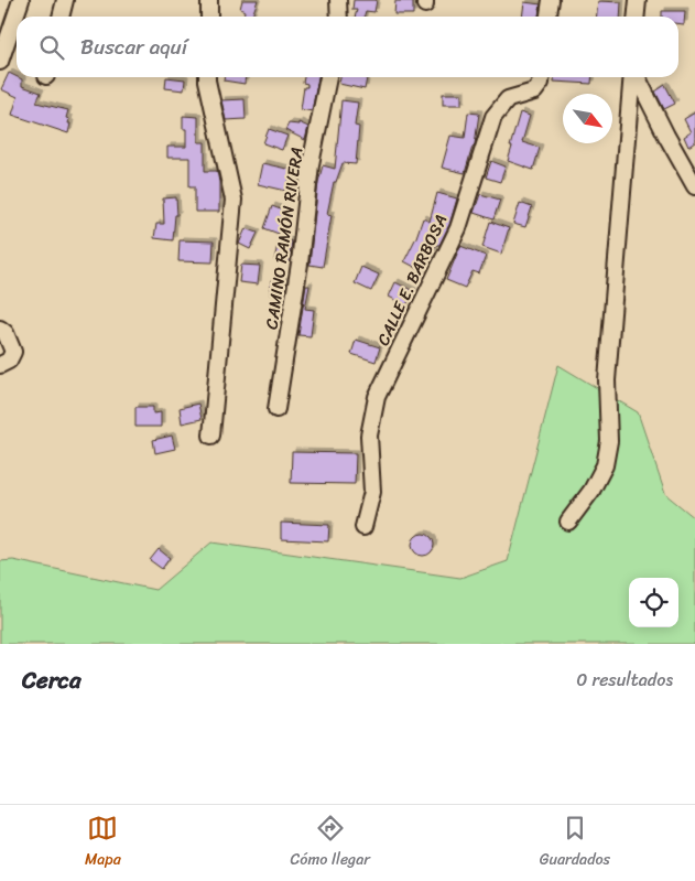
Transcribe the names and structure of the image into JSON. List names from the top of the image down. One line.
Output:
{"streets":{"street":["CAMINO RAMÓN RIVERA","CALLE E. BARBOSA"]},"north":"bottom right","page":{"search":"Buscar aquí","heading":["Cerca","0 resultados"],"nav":["Mapa","Cómo llegar","Guardados"]}}
